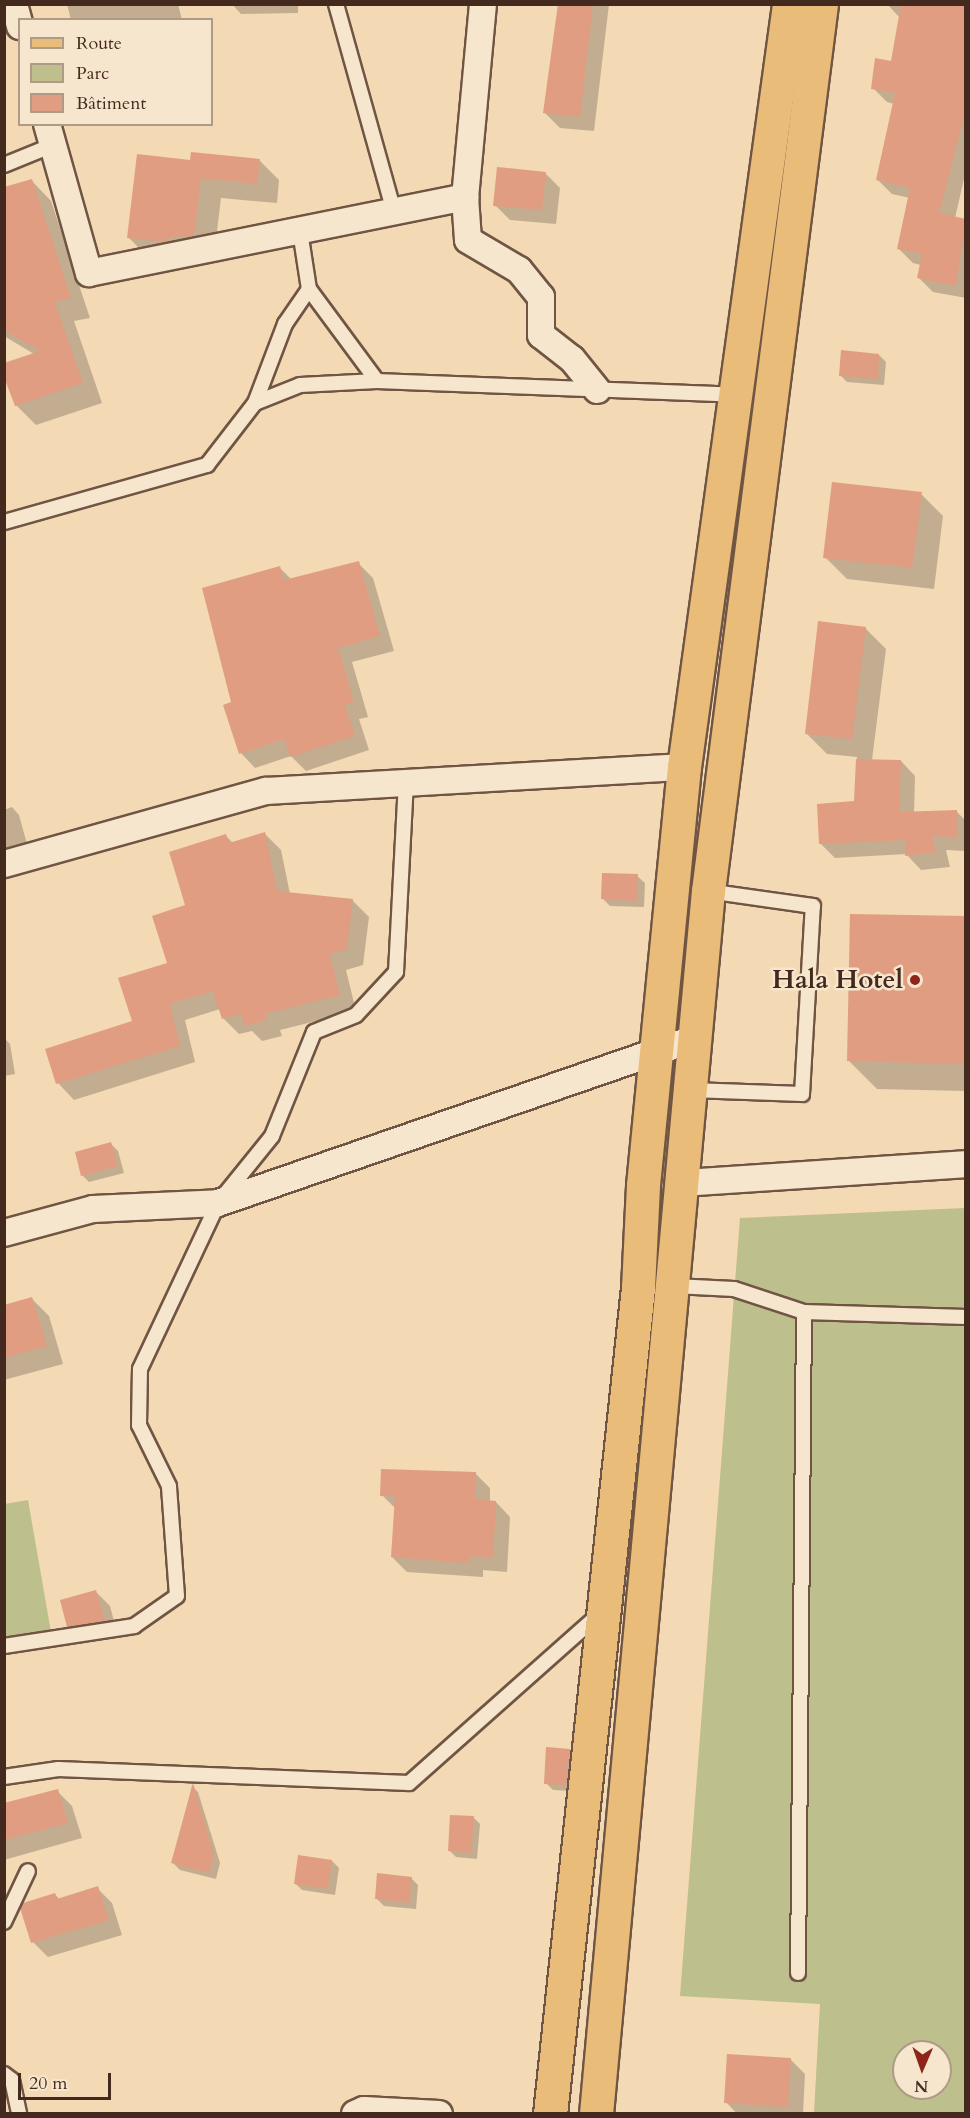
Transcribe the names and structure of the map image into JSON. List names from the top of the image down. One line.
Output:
{"places":["Hala Hotel"],"legend":["Route","Parc","Bâtiment"],"scale_bar":"20 m","north":"bottom"}
